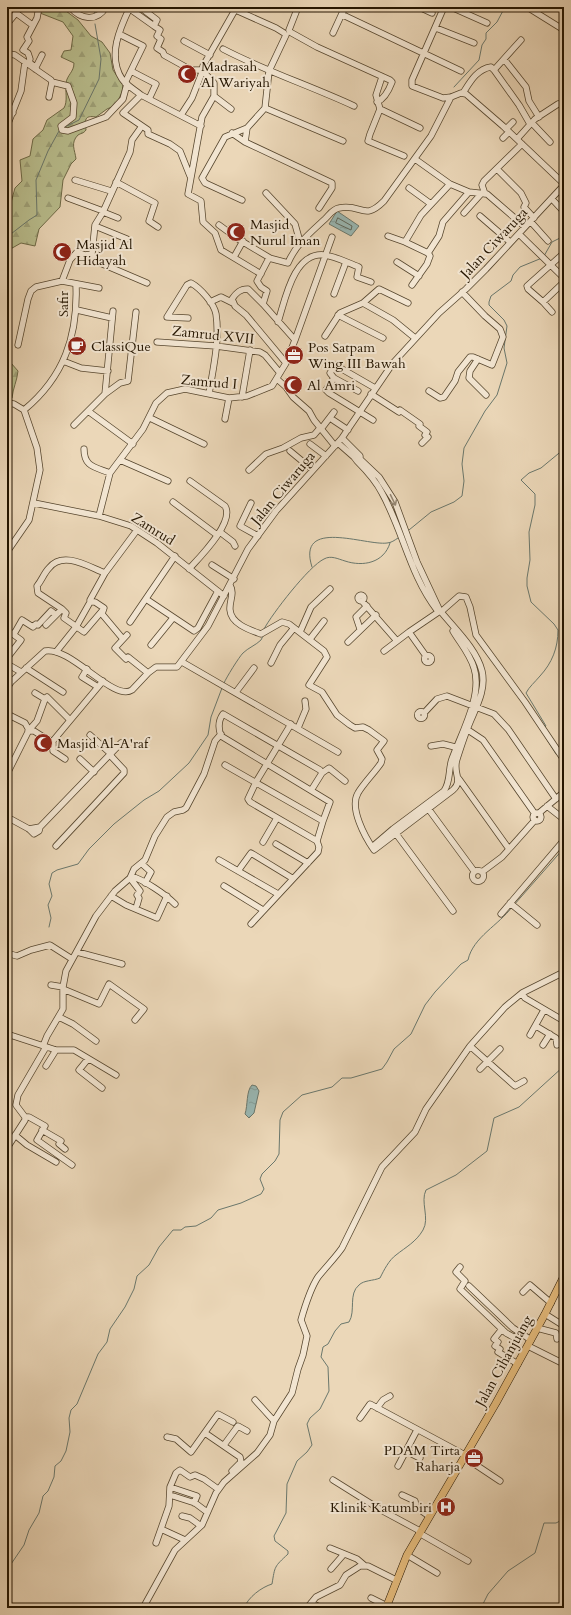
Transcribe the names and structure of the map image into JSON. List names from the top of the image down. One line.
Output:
{"streets":{"main road":["Jalan Cihanjuang"],"street":["Jalan Ciwaruga","Safir","Zamrud XVII","Zamrud I","Zamrud"]},"crossings":[["Jalan Ciwaruga","Zamrud"],["Zamrud XVII","Zamrud I"],["Zamrud I","Zamrud"]],"places":{"mosque":["Madrasah Al Wariyah","Masjid Nurul Iman","Masjid Al Hidayah","Al Amri","Masjid Al-A'raf"],"cafe":["ClassiQue"],"office":["Pos Satpam Wing III Bawah","PDAM Tirta Raharja"],"hospital":["Klinik Katumbiri"]}}
